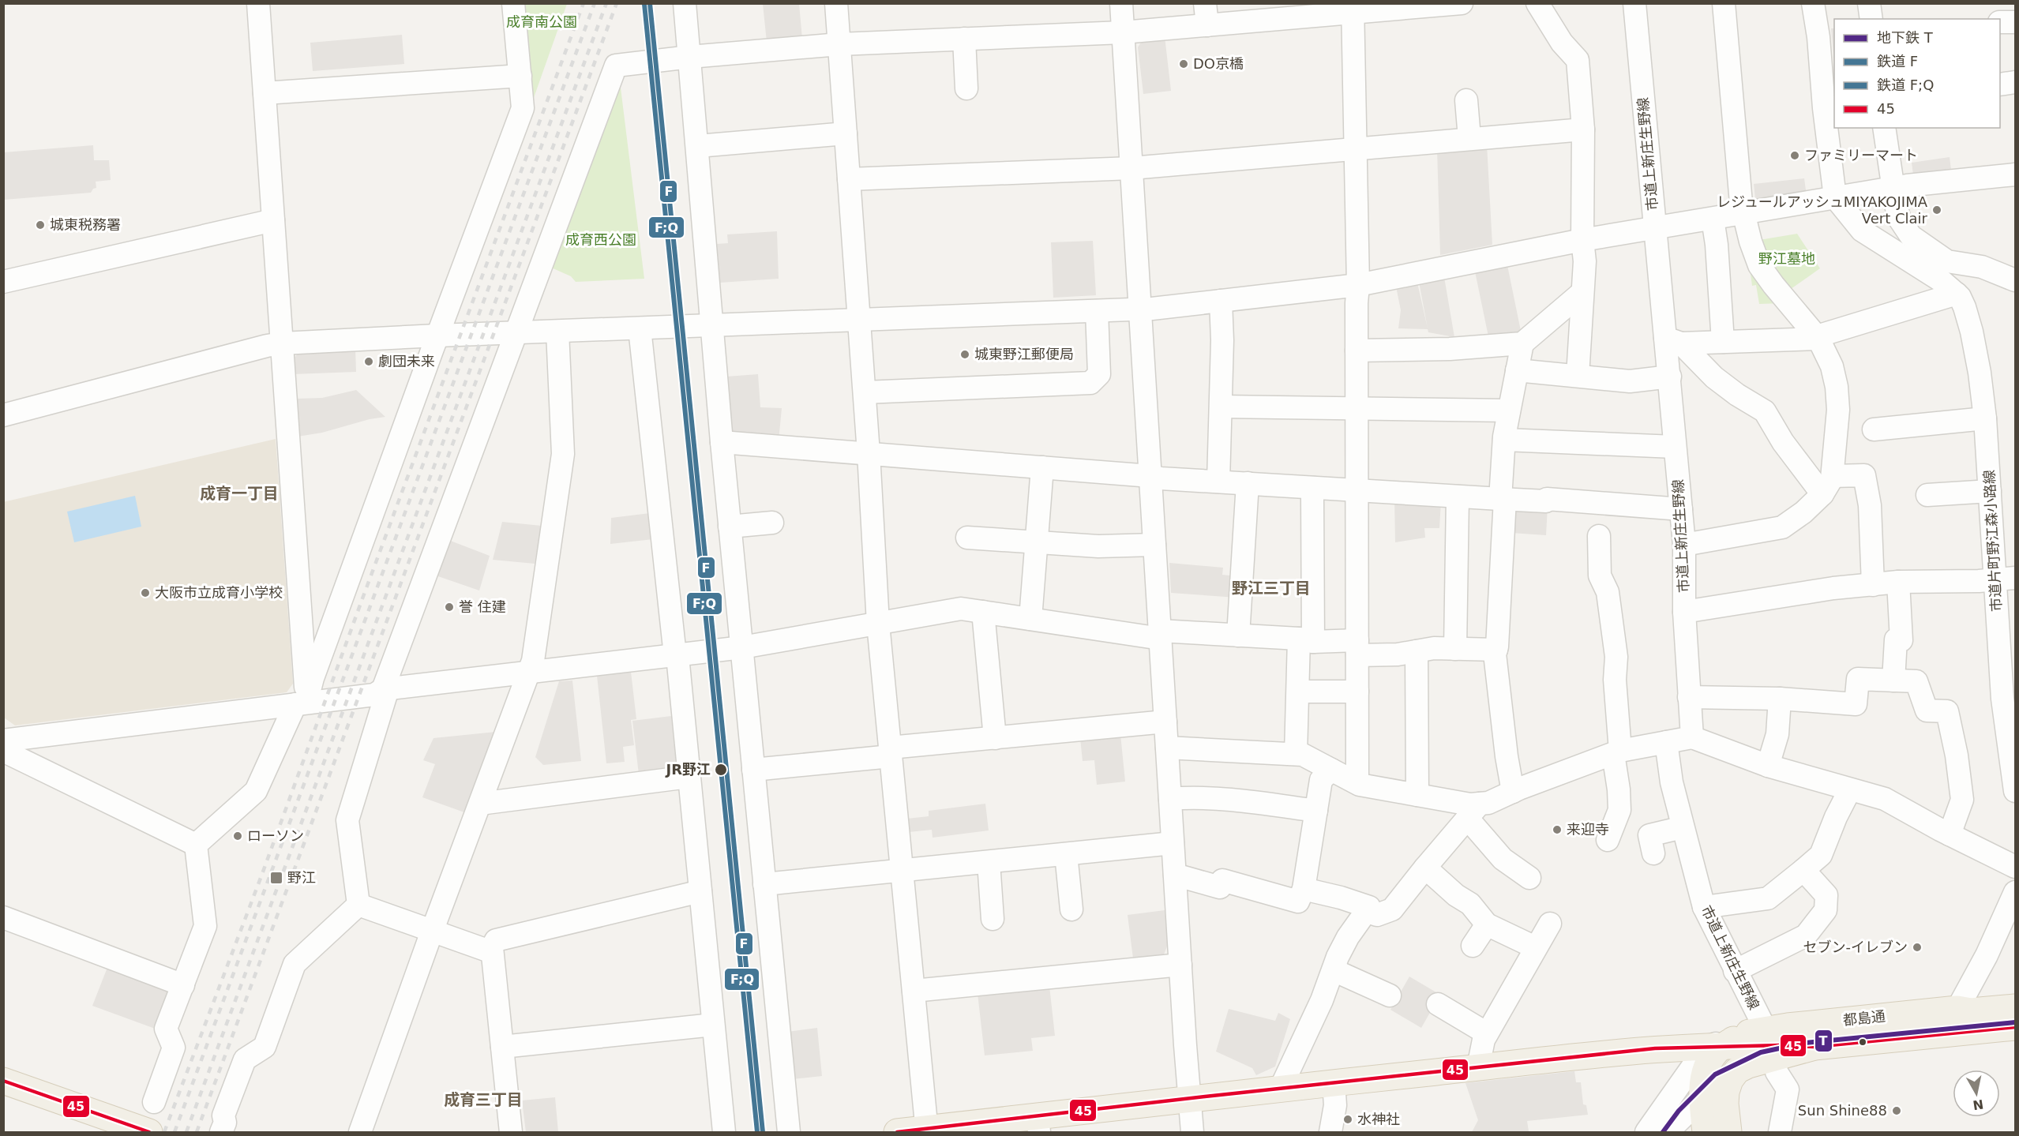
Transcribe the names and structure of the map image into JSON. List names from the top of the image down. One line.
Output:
{"streets":{"main road":["都島通"],"street":["市道上新庄生野線","市道片町野江森小路線"]},"crossings":[["市道上新庄生野線","都島通"]],"districts":["成育一丁目","野江三丁目","成育三丁目"],"parks":["成育南公園","成育西公園","野江墓地"],"places":{"other":["DO京橋","ファミリーマート","レジュールアッシュMIYAKOJIMA Vert Clair","城東税務署","城東野江郵便局","劇団未来","大阪市立成育小学校","誉 住建","JR野江","来迎寺","ローソン","セブン-イレブン","Sun Shine88","水神社"],"transit":["野江"]},"lines":["rail line F","rail line F;Q","metro line T","transit line 45"],"legend":["地下鉄 T","鉄道 F","鉄道 F;Q","45"],"north":"bottom"}
